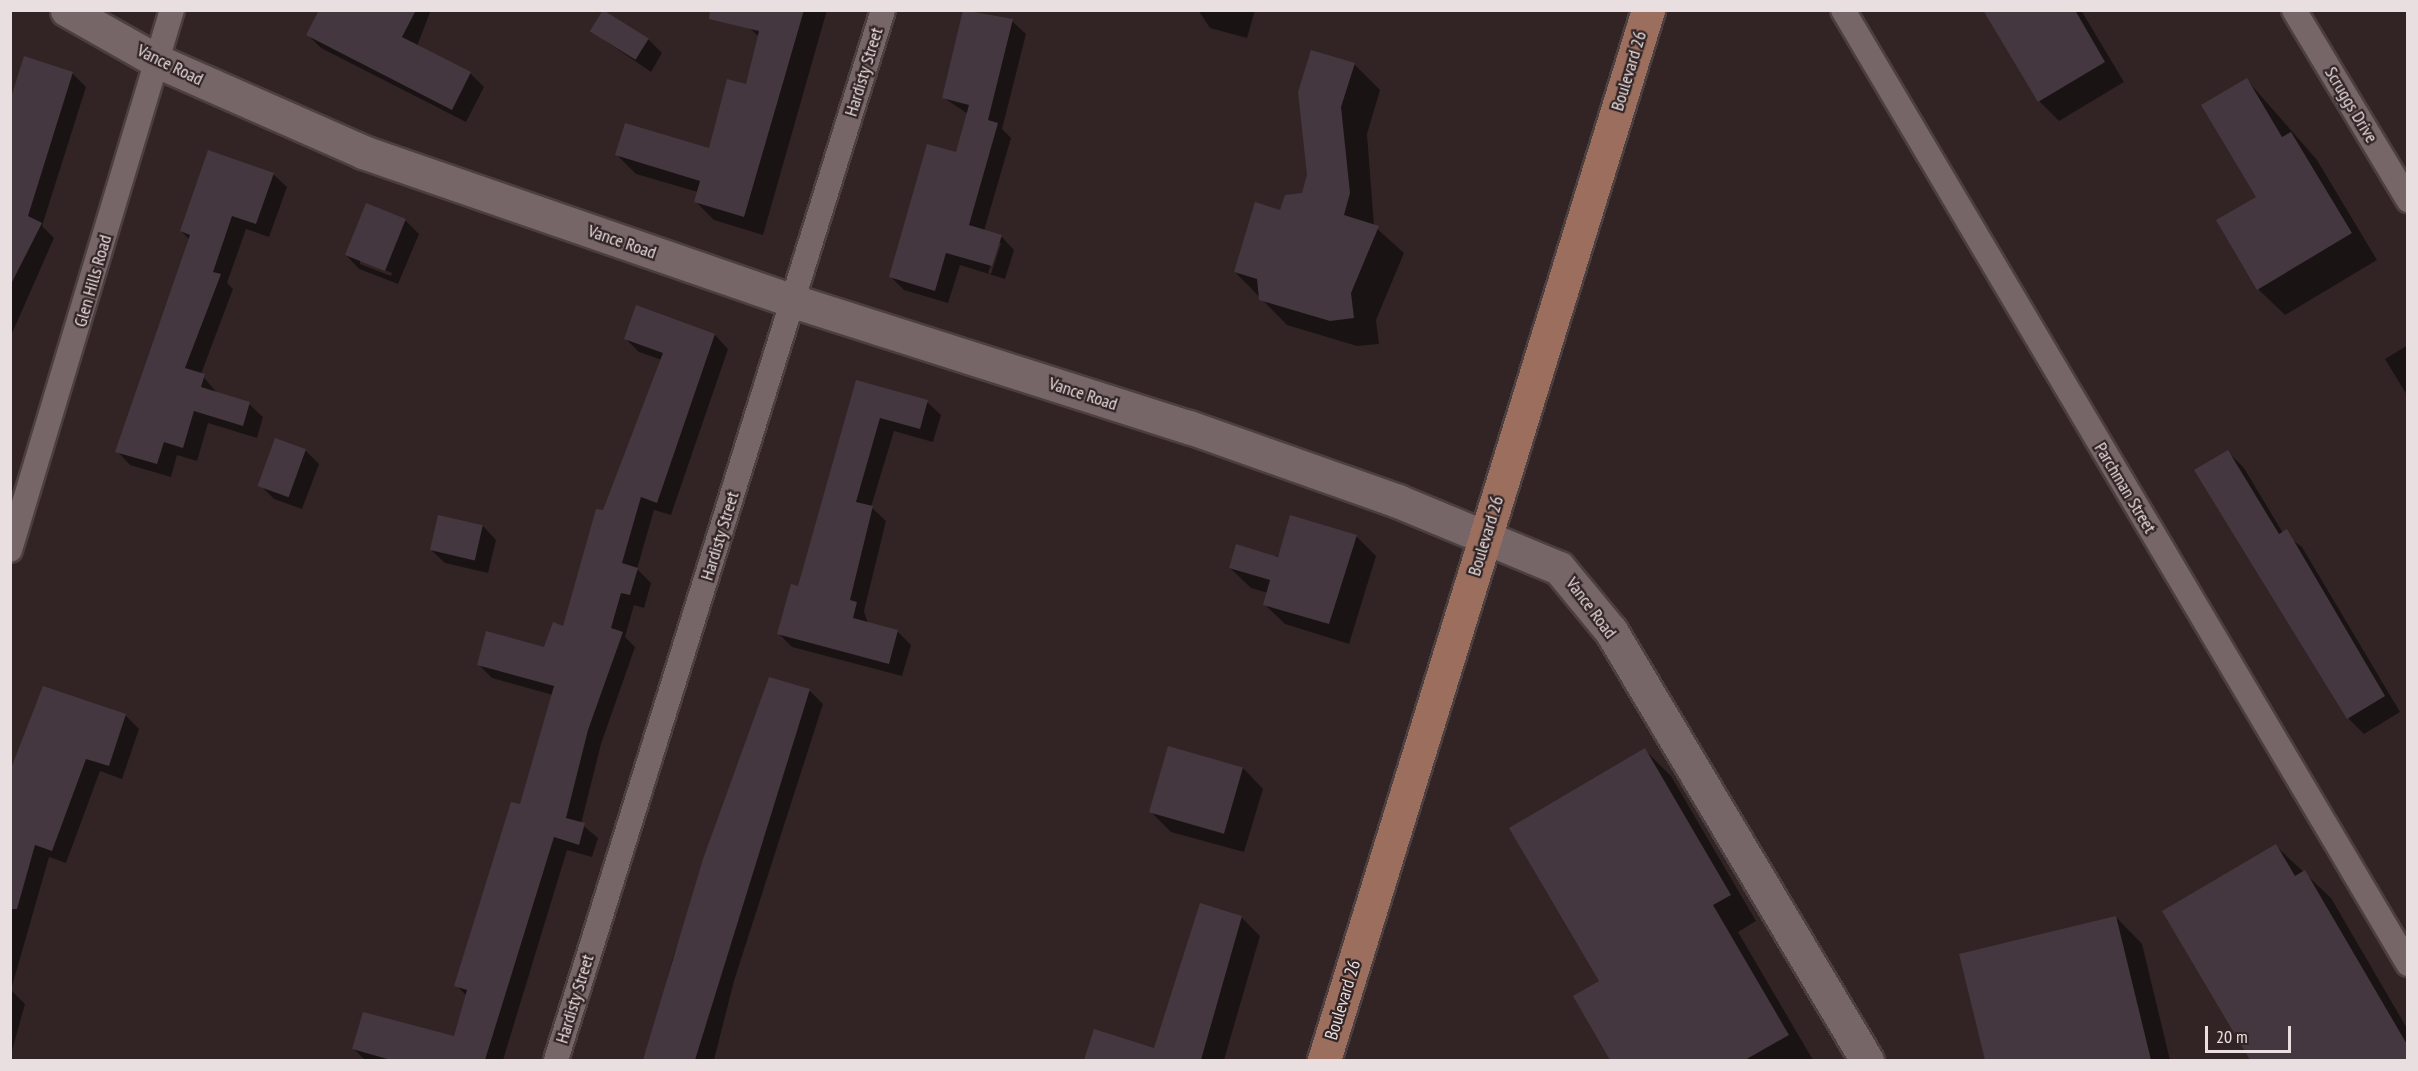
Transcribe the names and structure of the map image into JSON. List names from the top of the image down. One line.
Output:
{"streets":{"main road":["Boulevard 26"],"street":["Vance Road","Hardisty Street","Scruggs Drive","Glen Hills Road","Parchman Street"]},"crossings":[["Vance Road","Boulevard 26"],["Vance Road","Hardisty Street"],["Vance Road","Glen Hills Road"]],"scale_bar":"20 m"}
